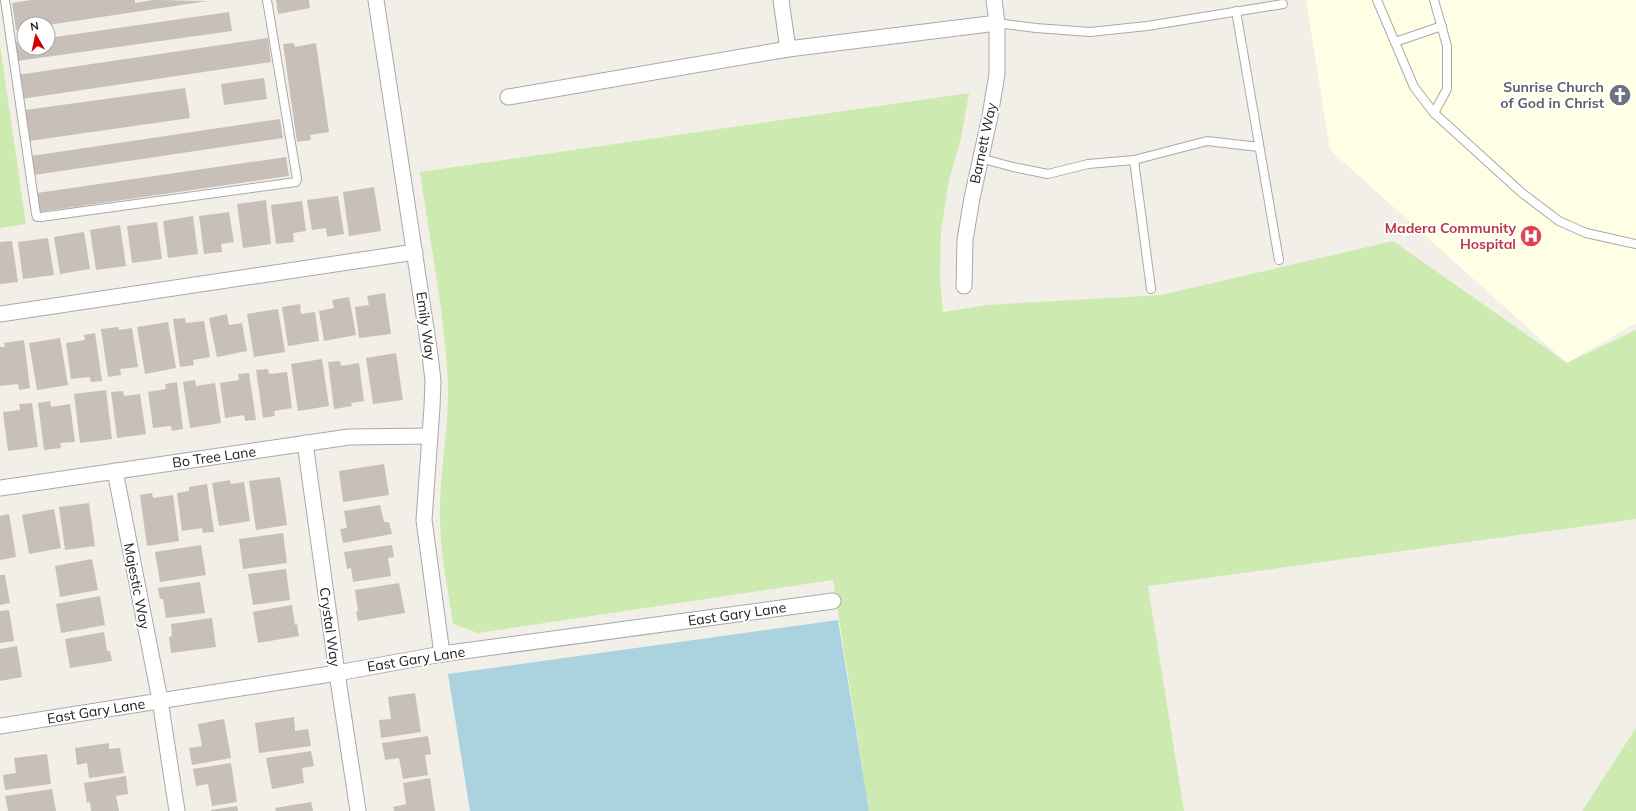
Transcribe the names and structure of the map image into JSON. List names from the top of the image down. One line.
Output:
{"streets":{"street":["Barnett Way","Emily Way","Bo Tree Lane","Majestic Way","East Gary Lane","Crystal Way"]},"crossings":[["Emily Way","Bo Tree Lane"],["Emily Way","East Gary Lane"],["Bo Tree Lane","Majestic Way"],["Bo Tree Lane","Crystal Way"],["Majestic Way","East Gary Lane"],["East Gary Lane","Crystal Way"]],"places":{"church":["Sunrise Church of God in Christ"],"hospital":["Madera Community Hospital"]},"north":"top"}
